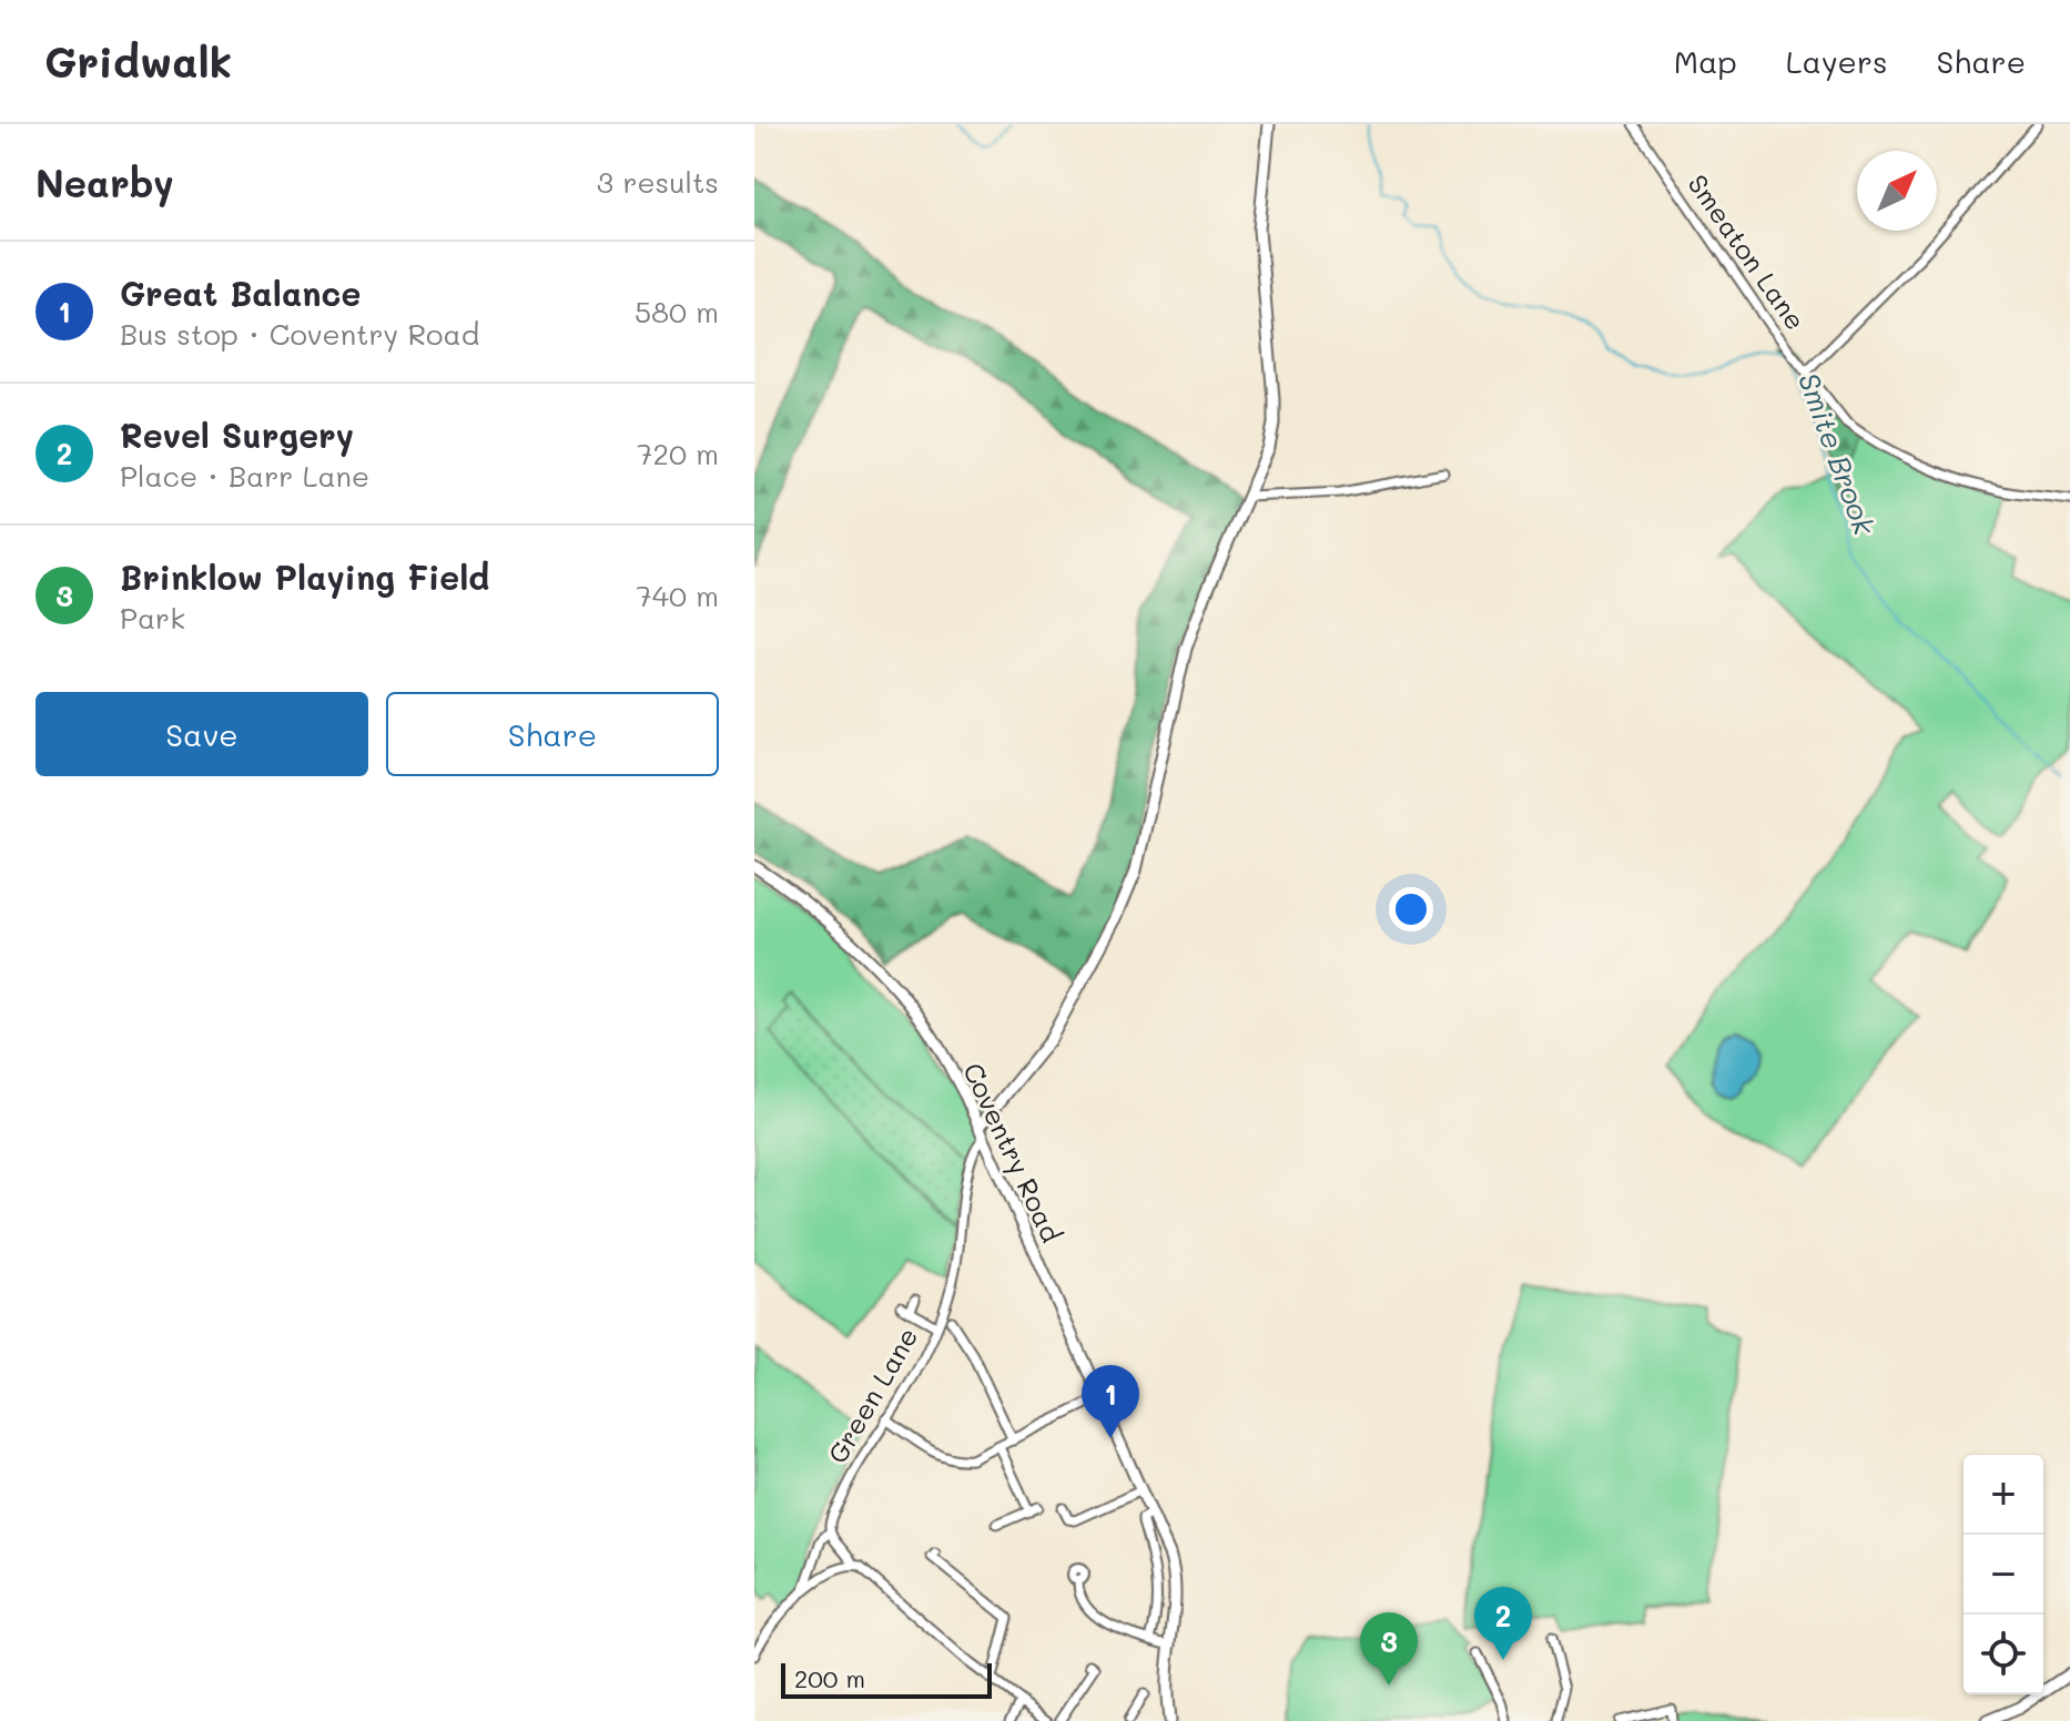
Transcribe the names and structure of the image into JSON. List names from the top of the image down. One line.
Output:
{"streets":{"main road":["Coventry Road"],"street":["Smeaton Lane","Green Lane"]},"crossings":[["Coventry Road","Green Lane"]],"water":["Smite Brook"],"scale_bar":"200 m","north":"top right","page":{"header":"Gridwalk","nav":["Map","Layers","Share"],"heading":["Nearby","3 results"],"list":[{"mark":"1","name":"Great Balance","note":"Bus stop · Coventry Road","value":"580 m"},{"mark":"2","name":"Revel Surgery","note":"Place · Barr Lane","value":"720 m"},{"mark":"3","name":"Brinklow Playing Field","note":"Park","value":"740 m"}],"buttons":["Save","Share"],"pins":["1","2","3"],"map_buttons":["+","−"],"scale":"200 m"}}
